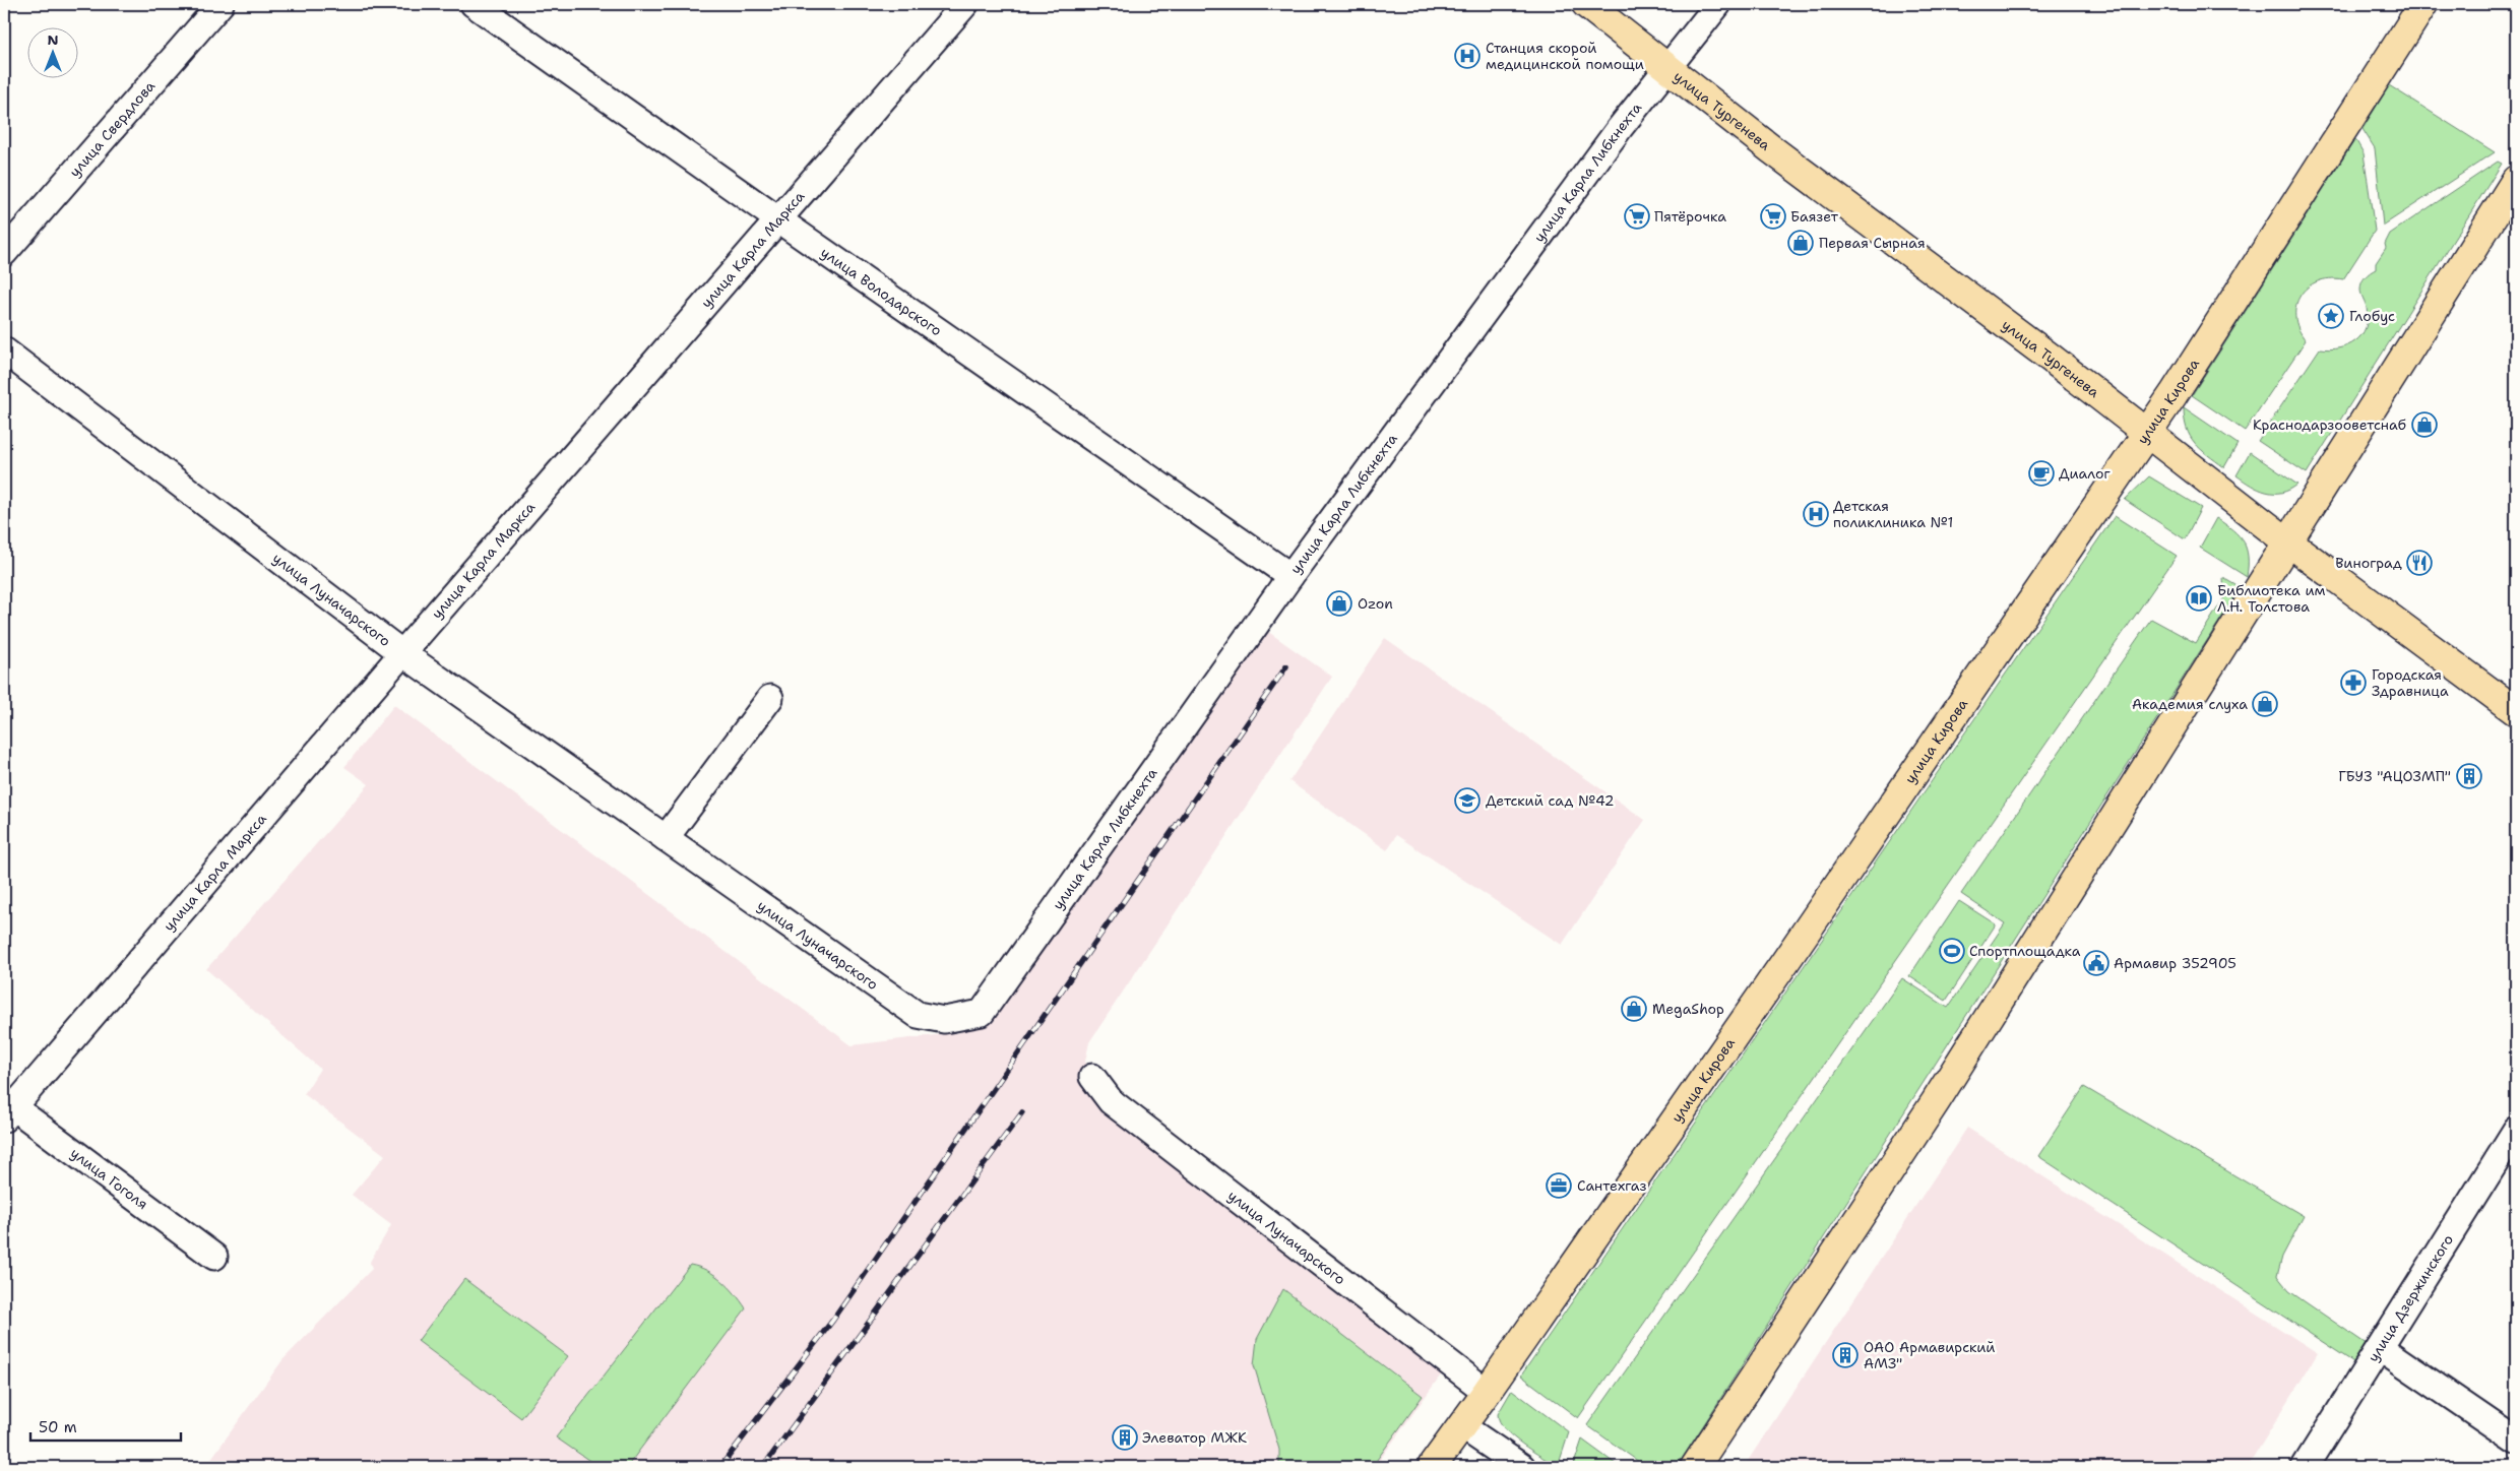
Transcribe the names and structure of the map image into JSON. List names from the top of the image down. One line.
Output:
{"streets":{"main road":["улица Тургенева","улица Кирова"],"street":["улица Свердлова","улица Карла Либкнехта","улица Карла Маркса","улица Володарского","улица Луначарского","улица Гоголя","улица Дзержинского"]},"crossings":[["улица Тургенева","улица Карла Либкнехта"],["улица Тургенева","улица Кирова"],["улица Карла Либкнехта","улица Володарского"],["улица Карла Либкнехта","улица Луначарского"],["улица Карла Маркса","улица Володарского"],["улица Карла Маркса","улица Луначарского"],["улица Карла Маркса","улица Гоголя"],["улица Кирова","улица Луначарского"]],"places":{"hospital":["Станция скорой медицинской помощи","Детская поликлиника №1"],"supermarket":["Пятёрочка","Баязет"],"shop":["Первая Сырная","Краснодарзооветснаб","Ozon","Академия слуха","MegaShop"],"place":["Глобус"],"cafe":["Диалог"],"restaurant":["Виноград"],"library":["Библиотека им Л.Н. Толстова"],"pharmacy":["Городская Здравница"],"building":["ГБУЗ \"АЦОЗМП\"","ОАО Армавирский АМЗ\"","Элеватор МЖК"],"school or university":["Детский сад №42"],"sports":["Спортплощадка"],"public building":["Армавир 352905"],"office":["Сантехгаз"]},"scale_bar":"50 m","north":"top"}
